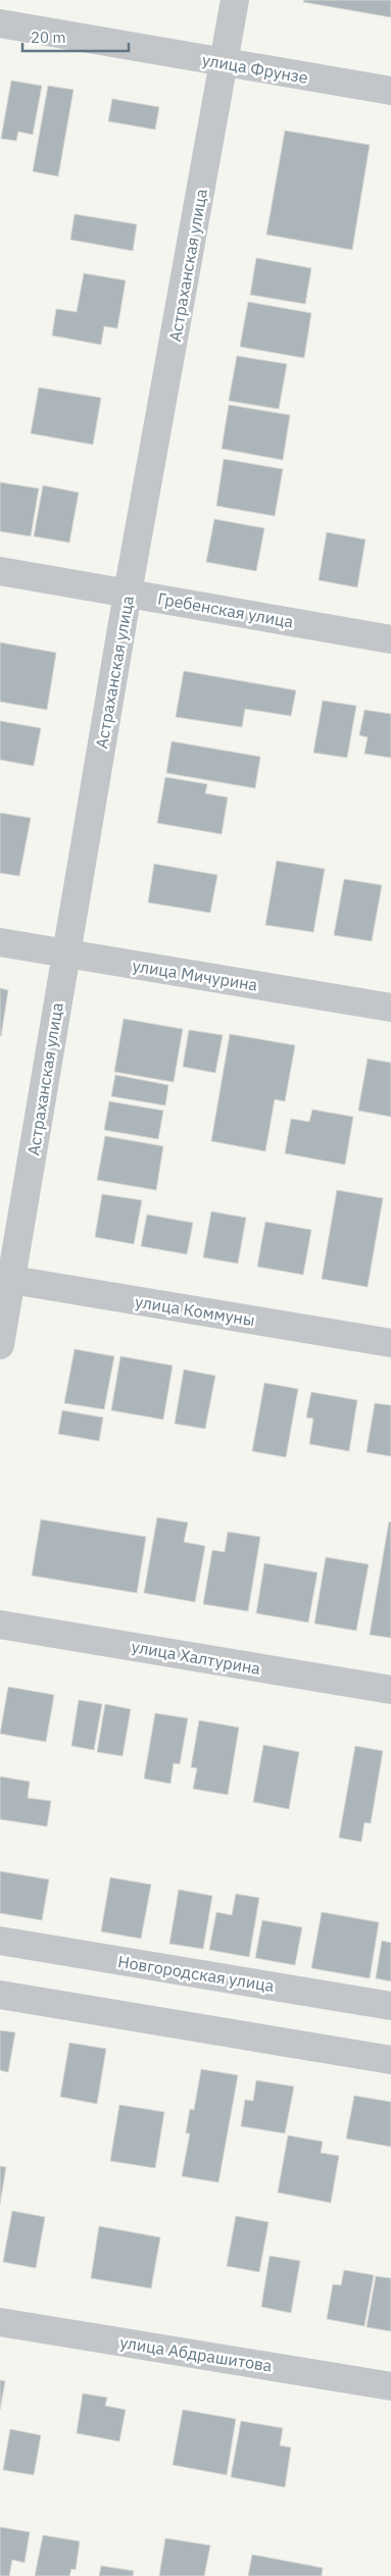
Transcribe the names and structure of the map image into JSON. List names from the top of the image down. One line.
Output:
{"streets":{"street":["улица Фрунзе","Астраханская улица","Гребенская улица","улица Мичурина","улица Коммуны","улица Халтурина","Новгородская улица","улица Абдрашитова"]},"crossings":[["улица Фрунзе","Астраханская улица"],["Астраханская улица","Гребенская улица"],["Астраханская улица","улица Мичурина"],["Астраханская улица","улица Коммуны"]],"scale_bar":"20 m"}
